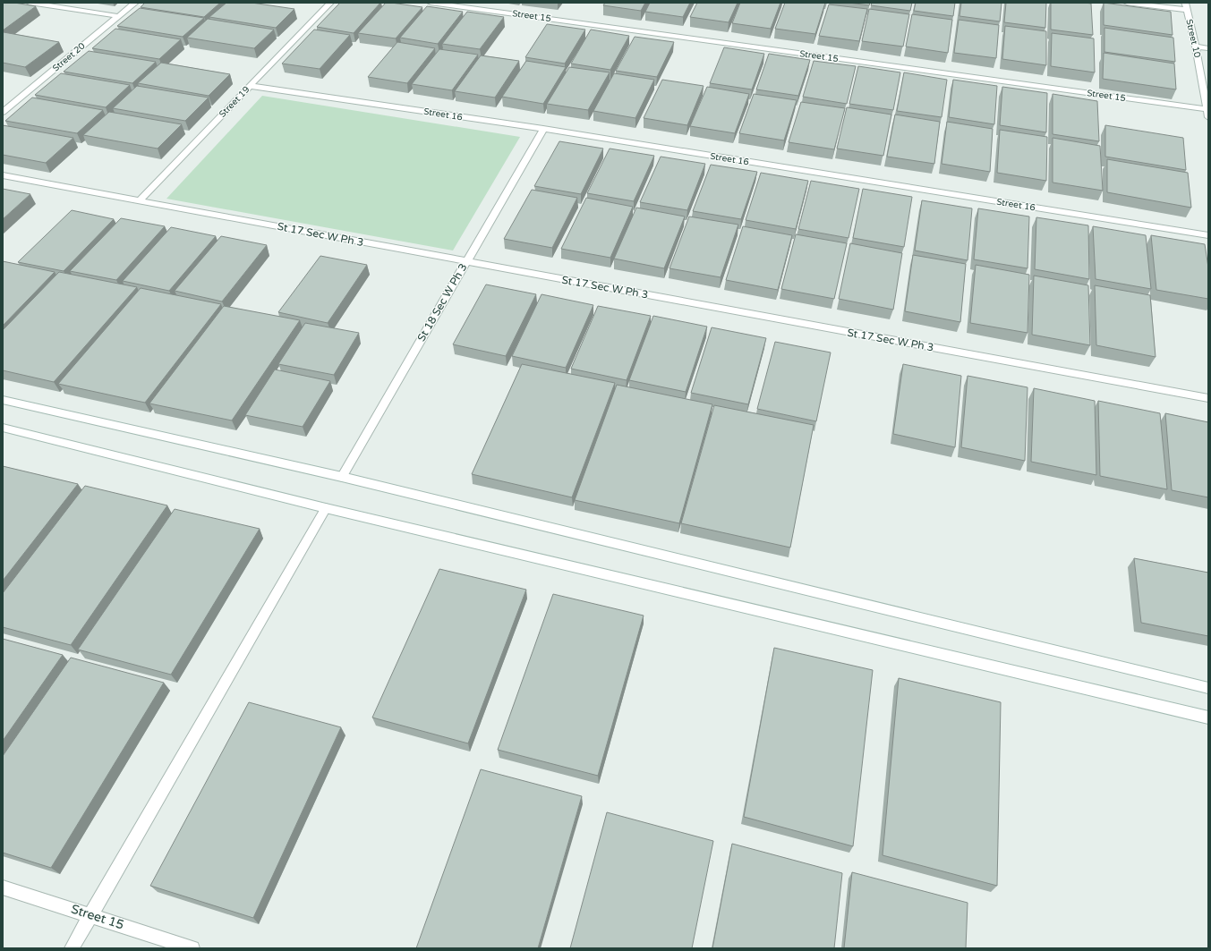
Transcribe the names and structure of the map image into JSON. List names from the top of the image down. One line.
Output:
{"streets":{"street":["Street 15","Street 10","Street 20","Street 19","Street 16","St 17 Sec W Ph 3","St 18 Sec W Ph 3"]},"crossings":[["Street 15","Street 10"],["Street 19","Street 16"],["Street 19","St 17 Sec W Ph 3"],["Street 16","St 18 Sec W Ph 3"],["St 17 Sec W Ph 3","St 18 Sec W Ph 3"]]}
